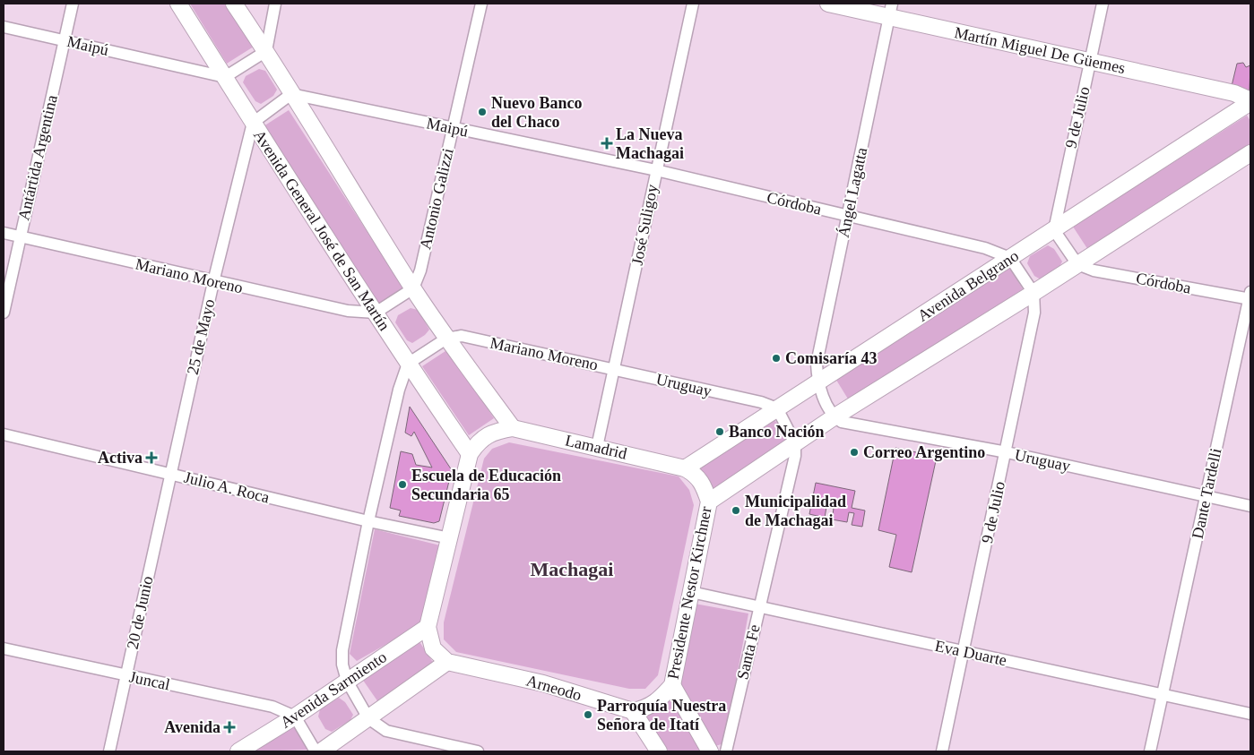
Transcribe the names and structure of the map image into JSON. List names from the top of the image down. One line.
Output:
{"streets":{"street":["Maipú","Martín Miguel De Güemes","9 de Julio","Antártida Argentina","Ángel Lagatta","Antonio Galizzi","Córdoba","José Suligoy","Avenida General José de San Martín","Mariano Moreno","Avenida Belgrano","25 de Mayo","Uruguay","Lamadrid","Julio A. Roca","Dante Tardelli","Presidente Nestor Kirchner","20 de Junio","Santa Fe","Eva Duarte","Juncal","Arneodo","Avenida Sarmiento"]},"crossings":[["Maipú","Antártida Argentina"],["Maipú","Antonio Galizzi"],["Maipú","Córdoba"],["Maipú","José Suligoy"],["Maipú","Avenida General José de San Martín"],["Martín Miguel De Güemes","9 de Julio"],["Martín Miguel De Güemes","Ángel Lagatta"],["Martín Miguel De Güemes","Avenida Belgrano"],["9 de Julio","Avenida Belgrano"],["9 de Julio","Uruguay"],["9 de Julio","Eva Duarte"],["Antártida Argentina","Mariano Moreno"],["Ángel Lagatta","Córdoba"],["Ángel Lagatta","Avenida Belgrano"],["Córdoba","José Suligoy"],["Córdoba","Avenida Belgrano"],["Córdoba","Dante Tardelli"],["José Suligoy","Mariano Moreno"],["José Suligoy","Uruguay"],["José Suligoy","Lamadrid"],["Avenida General José de San Martín","Mariano Moreno"],["Avenida General José de San Martín","25 de Mayo"],["Avenida General José de San Martín","Lamadrid"],["Mariano Moreno","25 de Mayo"],["Mariano Moreno","Uruguay"],["Avenida Belgrano","Uruguay"],["Avenida Belgrano","Lamadrid"],["25 de Mayo","Julio A. Roca"],["25 de Mayo","20 de Junio"],["Uruguay","Dante Tardelli"],["Lamadrid","Presidente Nestor Kirchner"],["Julio A. Roca","20 de Junio"],["Dante Tardelli","Eva Duarte"],["Presidente Nestor Kirchner","Eva Duarte"],["Presidente Nestor Kirchner","Arneodo"],["20 de Junio","Juncal"],["Santa Fe","Eva Duarte"],["Juncal","Avenida Sarmiento"]],"districts":["Machagai"],"places":{"other":["Nuevo Banco del Chaco","Comisaría 43","Banco Nación","Correo Argentino","Escuela de Educación Secundaria 65","Municipalidad de Machagai","Parroquía Nuestra Señora de Itatí"],"health":["La Nueva Machagai","Activa","Avenida"]}}
